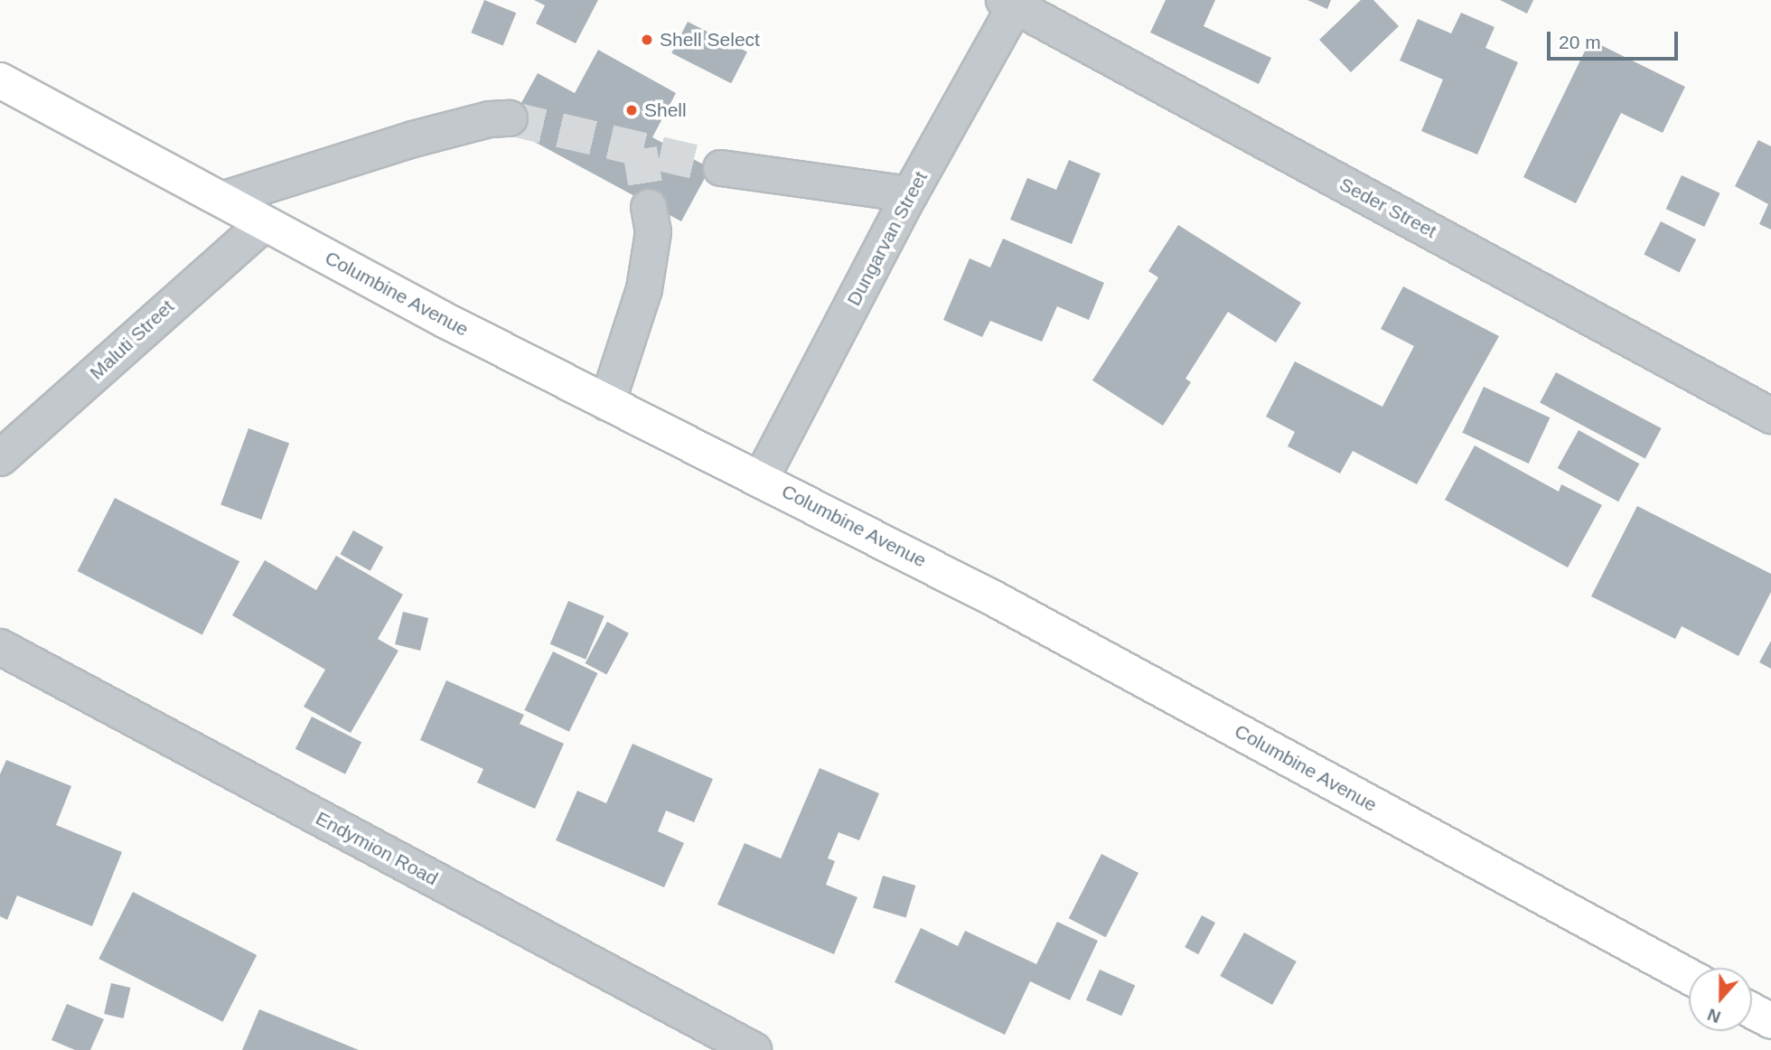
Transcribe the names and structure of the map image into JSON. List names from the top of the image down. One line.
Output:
{"streets":{"main road":["Columbine Avenue"],"street":["Seder Street","Dungarvan Street","Maluti Street","Endymion Road"]},"crossings":[["Seder Street","Dungarvan Street"],["Dungarvan Street","Columbine Avenue"],["Columbine Avenue","Maluti Street"]],"places":["Shell Select","Shell"],"scale_bar":"20 m","north":"bottom"}
